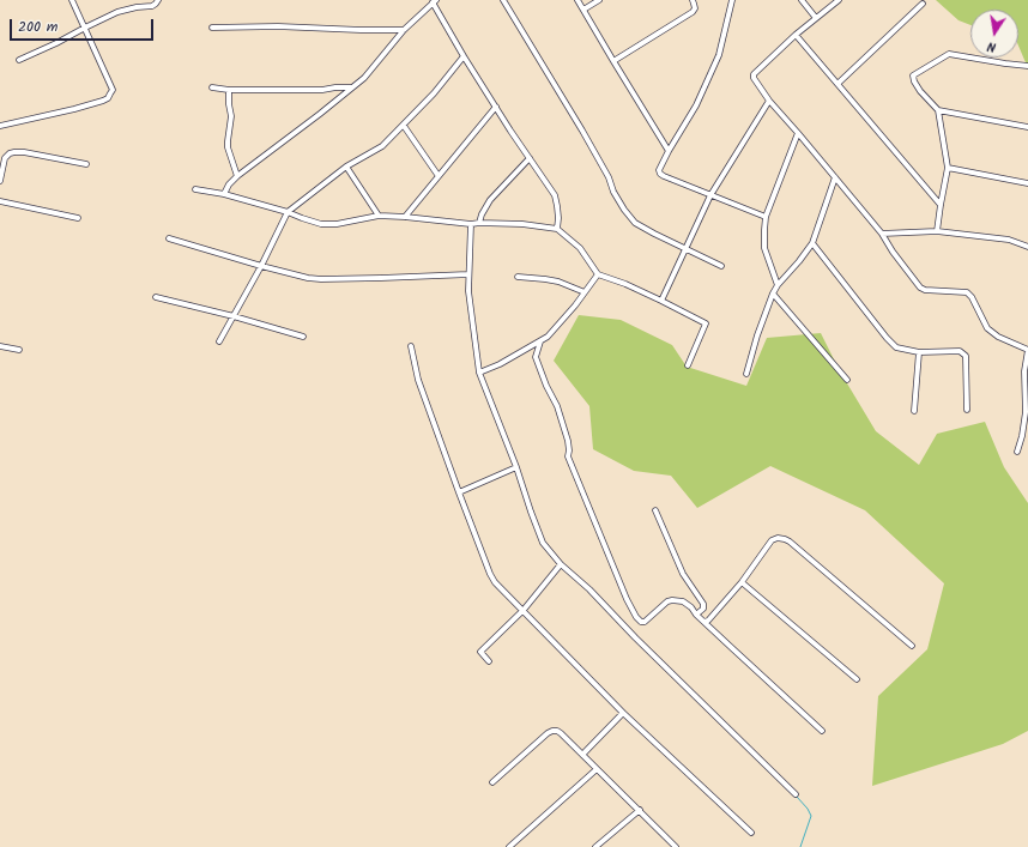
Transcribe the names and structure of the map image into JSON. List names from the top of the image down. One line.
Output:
{"scale_bar":"200 m","north":"bottom"}
